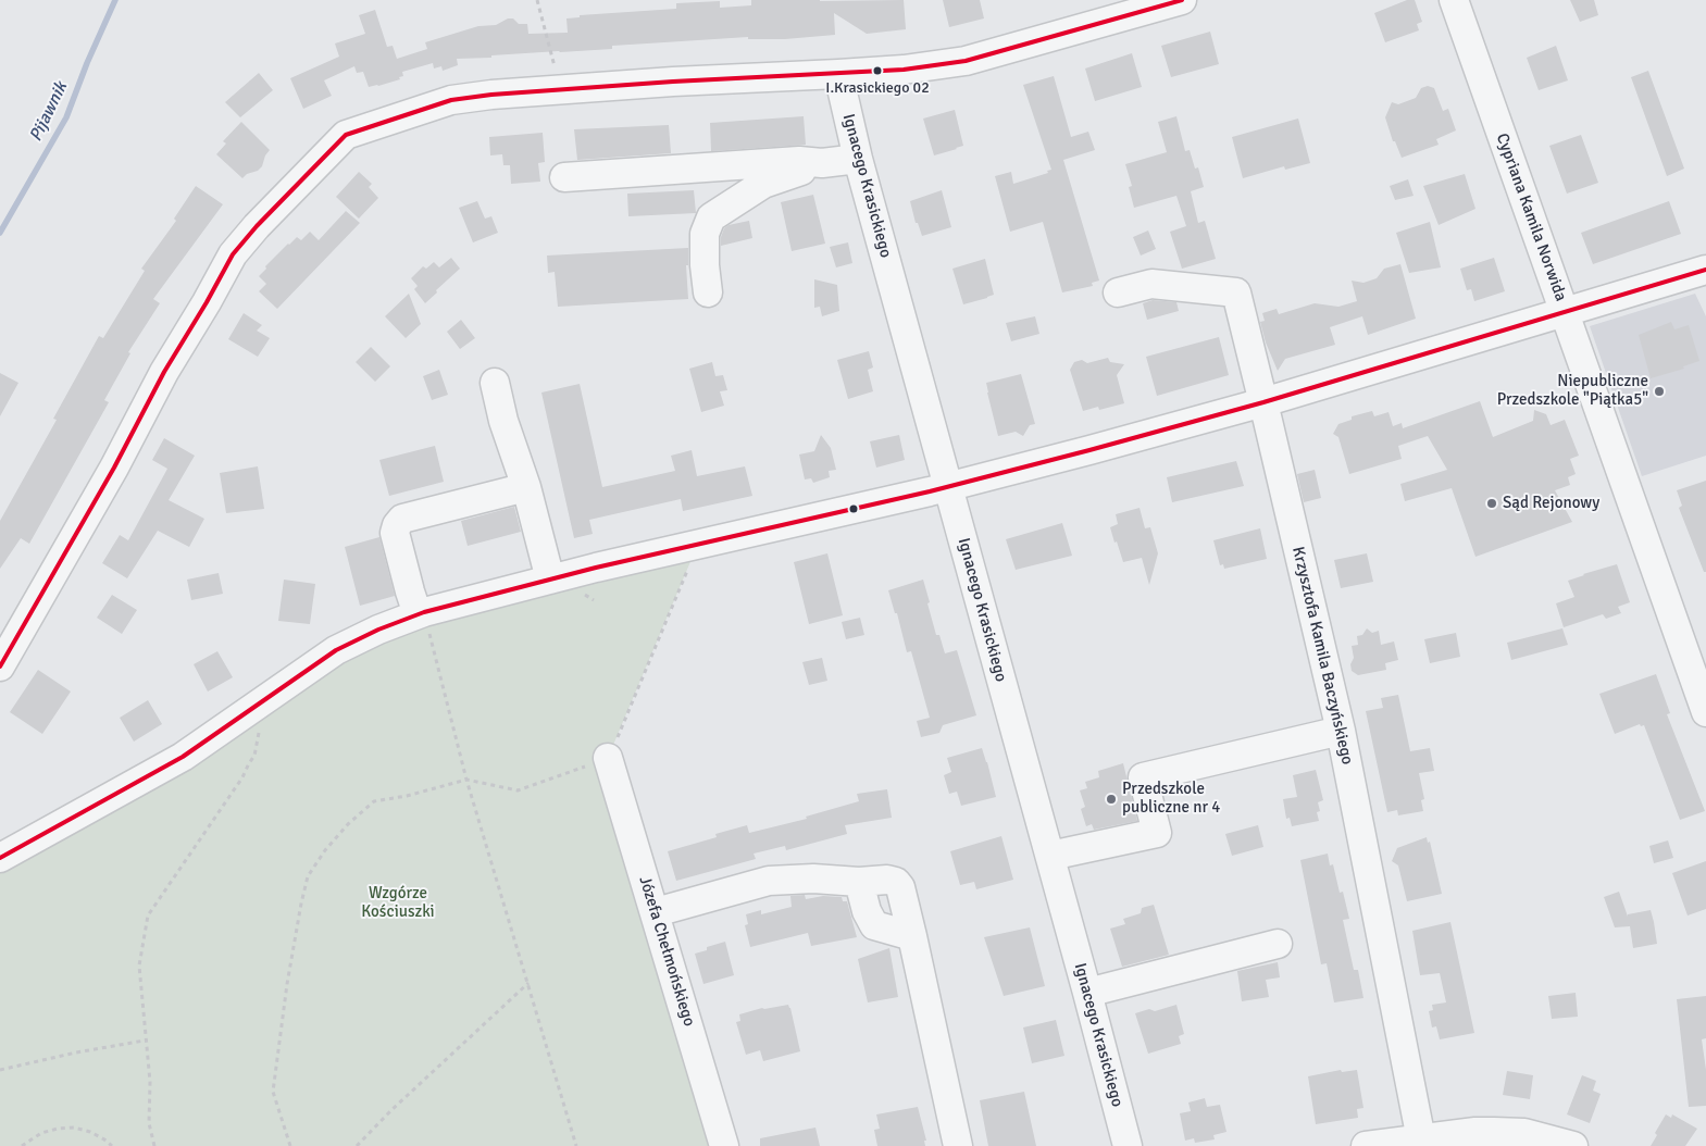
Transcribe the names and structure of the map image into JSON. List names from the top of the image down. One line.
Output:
{"streets":{"street":["Ignacego Krasickiego","Cypriana Kamila Norwida","Krzysztofa Kamila Baczyńskiego","Józefa Chełmońskiego"]},"water":["Pijawnik"],"parks":["Wzgórze Kościuszki"],"places":["I.Krasickiego 02","Niepubliczne Przedszkole \"Piątka5\"","Sąd Rejonowy","Przedszkole publiczne nr 4"]}
